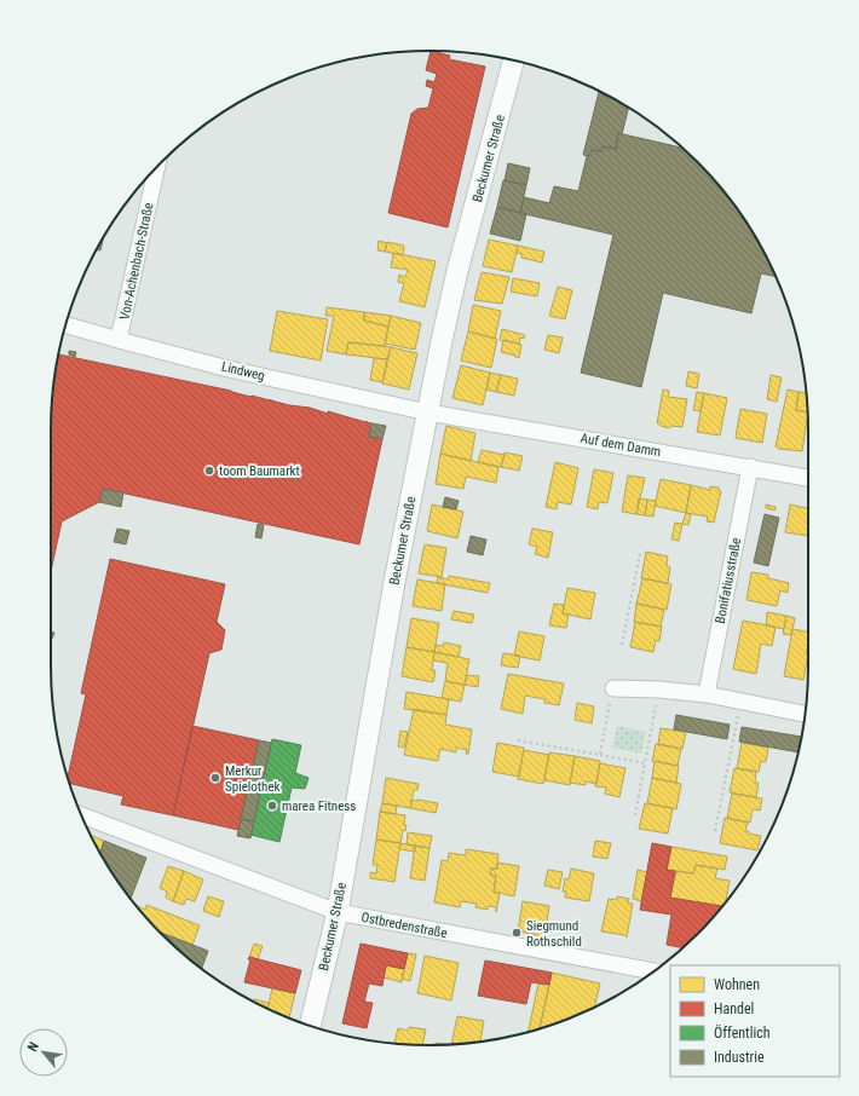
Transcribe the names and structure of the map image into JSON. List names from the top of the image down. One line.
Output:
{"streets":{"street":["Beckumer Straße","Von-Achenbach-Straße","Lindweg","Auf dem Damm","Bonifatiusstraße","Ostbredenstraße"]},"crossings":[["Beckumer Straße","Lindweg"],["Beckumer Straße","Auf dem Damm"],["Beckumer Straße","Ostbredenstraße"],["Von-Achenbach-Straße","Lindweg"],["Lindweg","Auf dem Damm"],["Auf dem Damm","Bonifatiusstraße"]],"places":["toom Baumarkt","Merkur Spielothek","marea Fitness","Siegmund Rothschild"],"legend":["Wohnen","Handel","Öffentlich","Industrie"],"north":"top left"}
